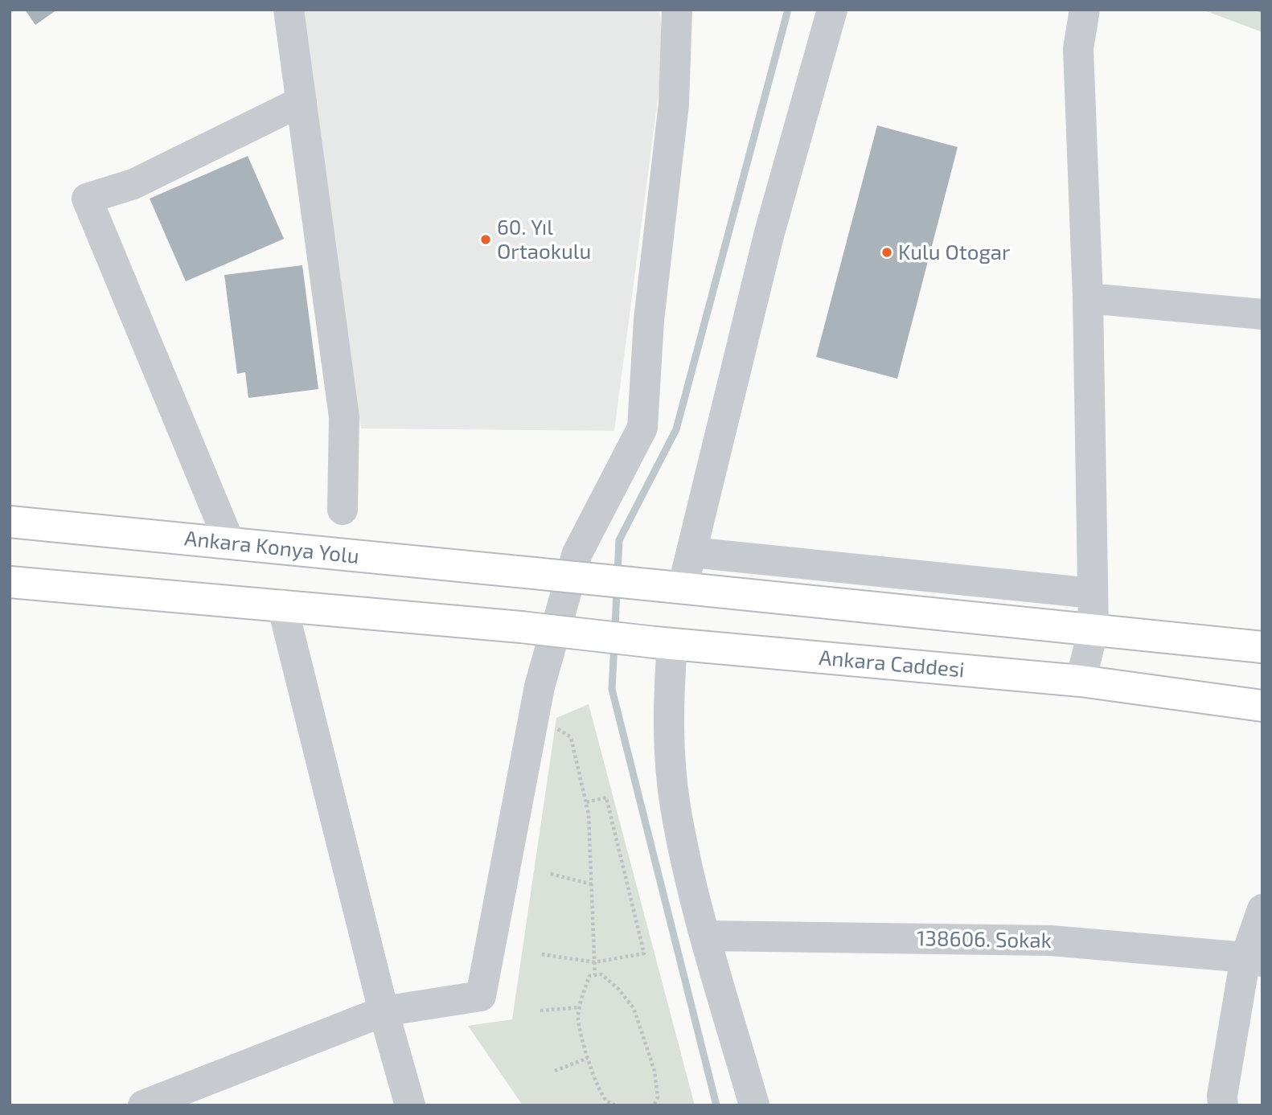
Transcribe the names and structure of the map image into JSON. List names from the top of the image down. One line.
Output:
{"streets":{"highway":["Ankara Konya Yolu","Ankara Caddesi"],"street":["138606. Sokak"]},"places":["60. Yıl Ortaokulu","Kulu Otogar"]}
